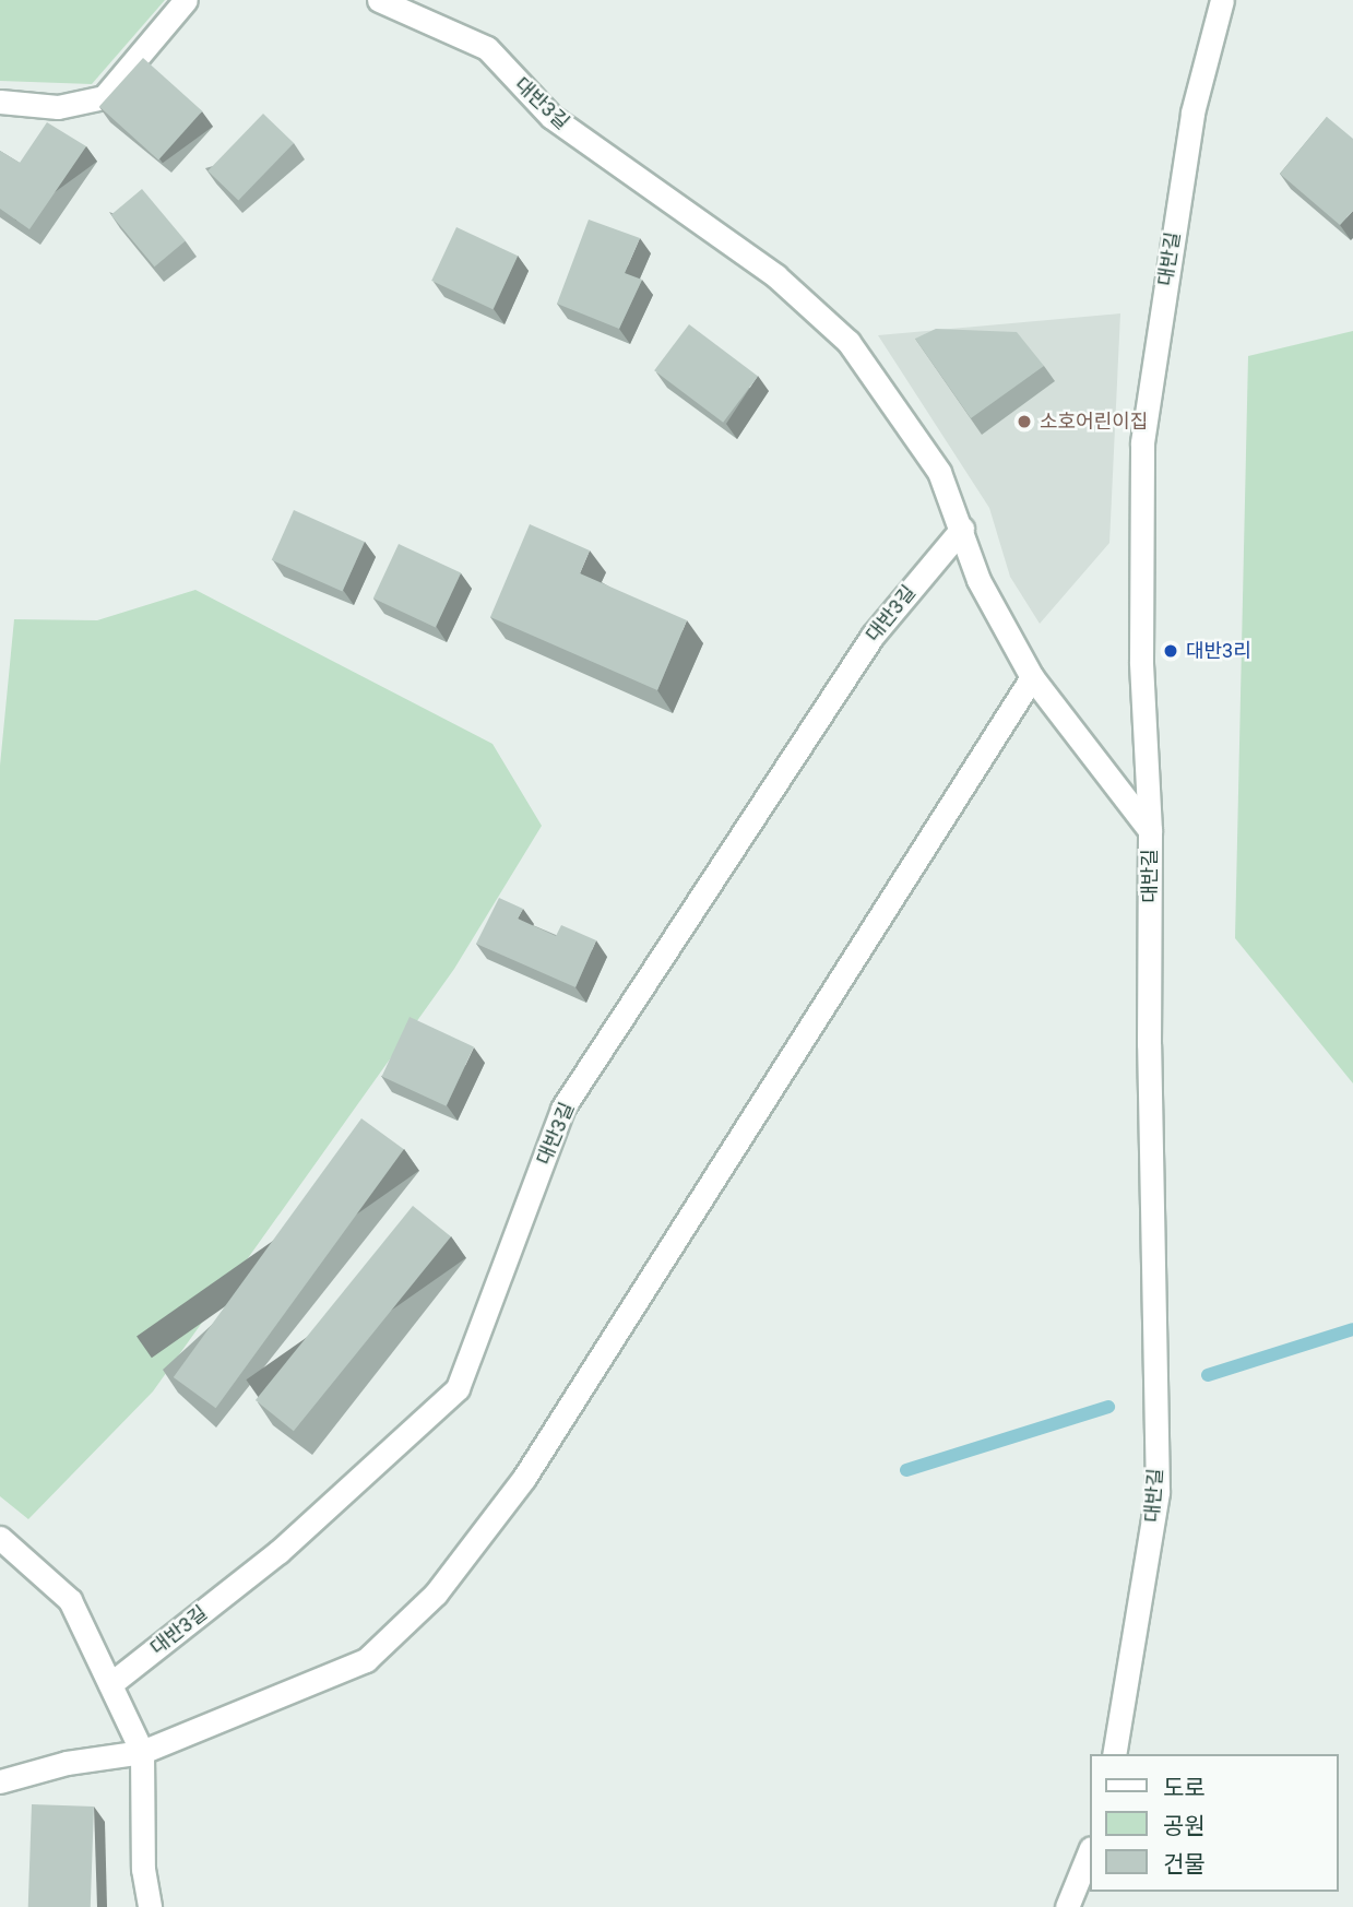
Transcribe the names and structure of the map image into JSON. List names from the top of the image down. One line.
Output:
{"streets":{"street":["대반3길","대반길"]},"crossings":[["대반3길","대반길"]],"places":["소호어린이집","대반3리"],"legend":["도로","공원","건물"]}
